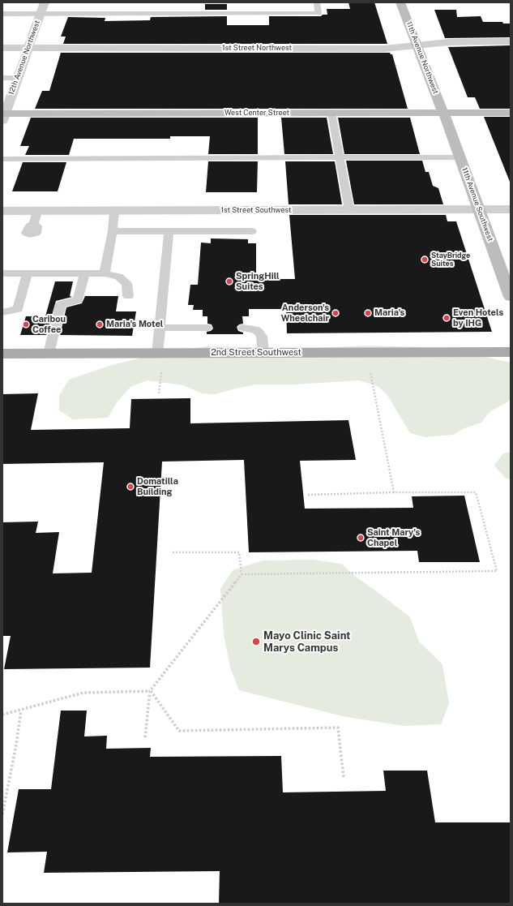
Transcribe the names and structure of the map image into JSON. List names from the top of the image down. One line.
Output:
{"streets":{"main road":["11th Avenue Northwest","West Center Street","11th Avenue Southwest","2nd Street Southwest"],"street":["1st Street Northwest","12th Avenue Northwest","1st Street Southwest"]},"crossings":[["1st Street Northwest","12th Avenue Northwest"],["1st Street Northwest","11th Avenue Northwest"],["12th Avenue Northwest","West Center Street"],["11th Avenue Northwest","West Center Street"],["11th Avenue Northwest","11th Avenue Southwest"],["West Center Street","11th Avenue Southwest"],["11th Avenue Southwest","1st Street Southwest"]],"places":["StayBridge Suites","SpringHill Suites","Anderson's Wheelchair","Maria's","Even Hotels by IHG","Caribou Coffee","Maria's Motel","Domatilla Building","Saint Mary's Chapel","Mayo Clinic Saint Marys Campus"]}
